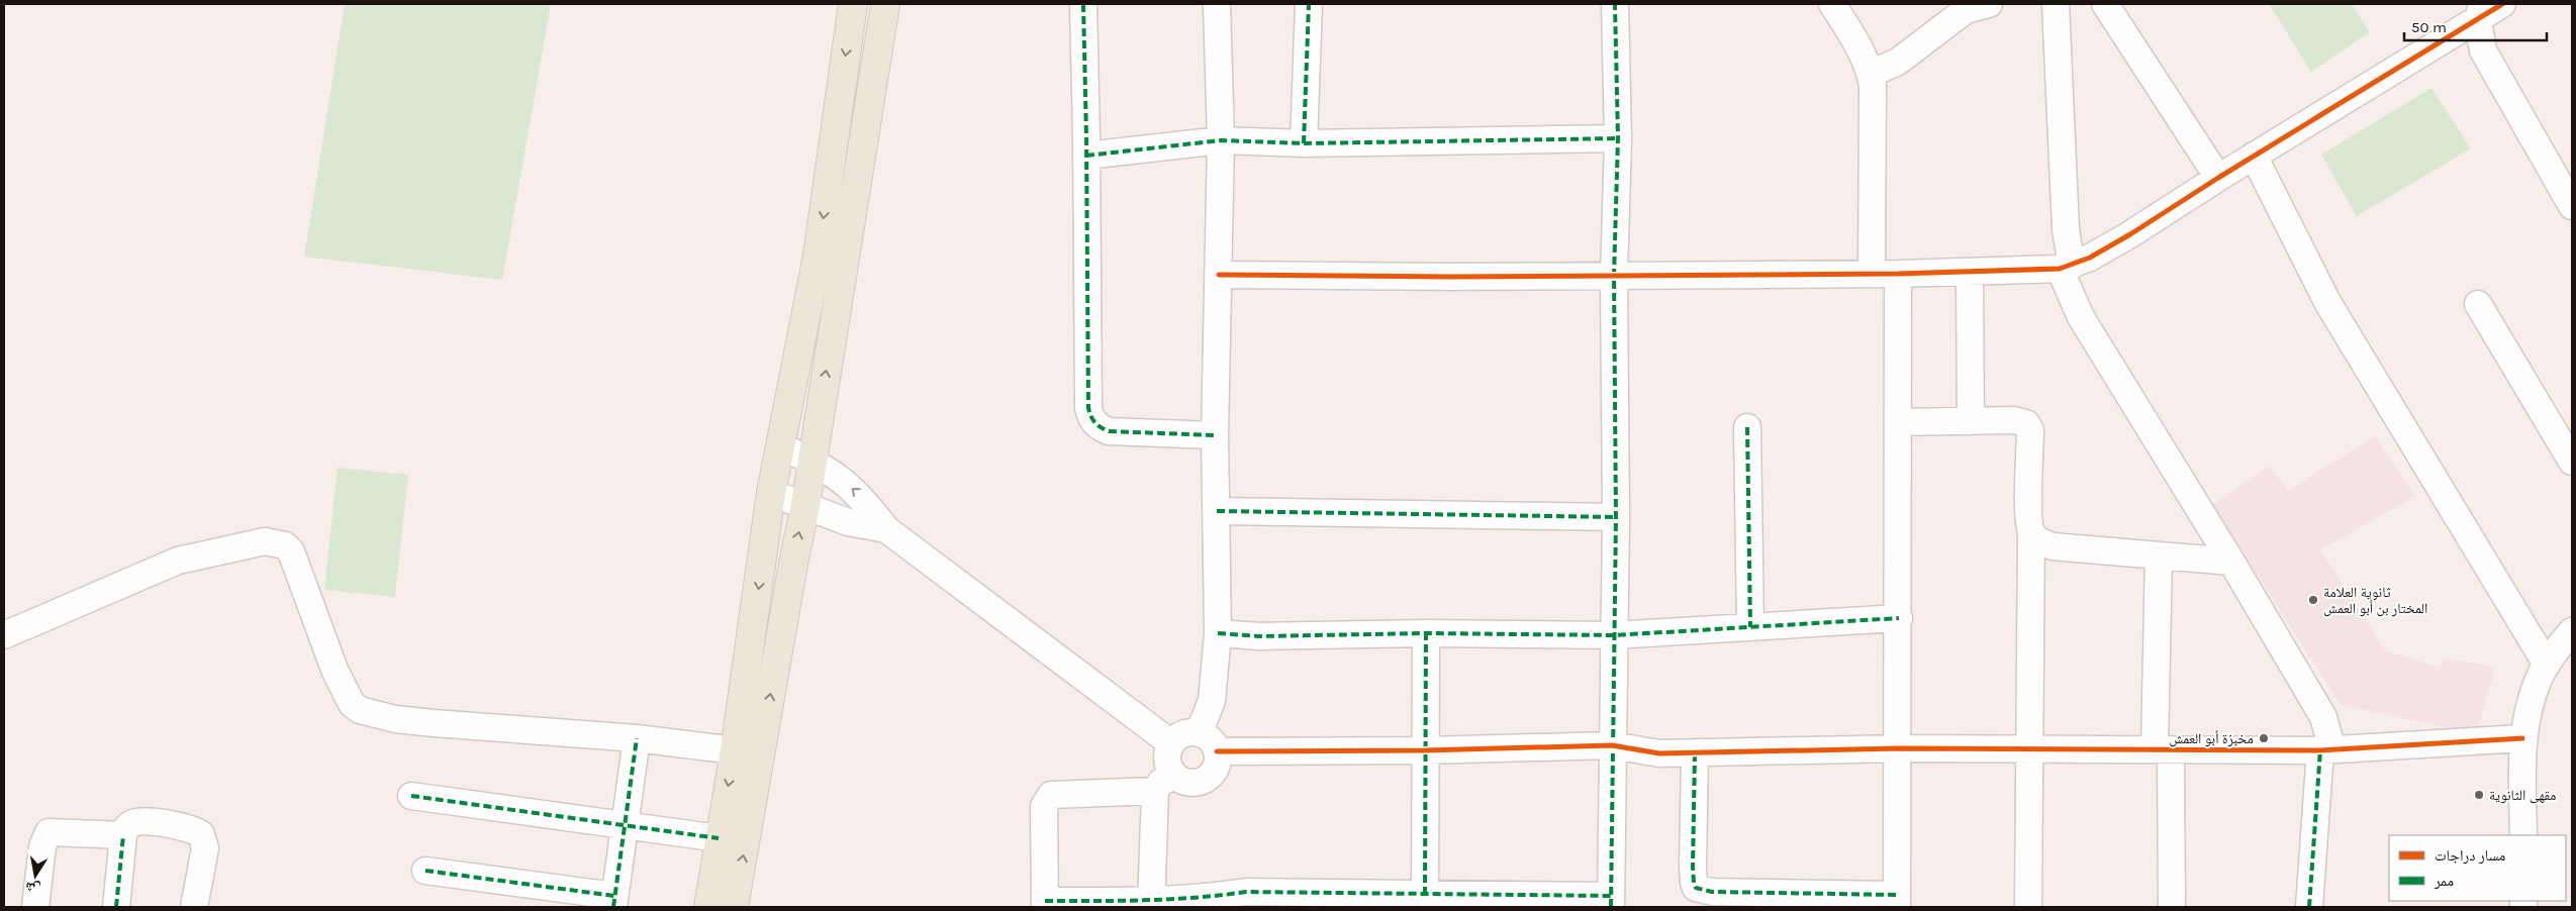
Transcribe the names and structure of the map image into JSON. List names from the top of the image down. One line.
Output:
{"places":["ثانوية العلامة المختار بن أبو العمش","مخبزة أبو العمش","مقهى الثانوية"],"legend":["مسار دراجات","ممر"],"scale_bar":"50 m","north":"bottom"}
